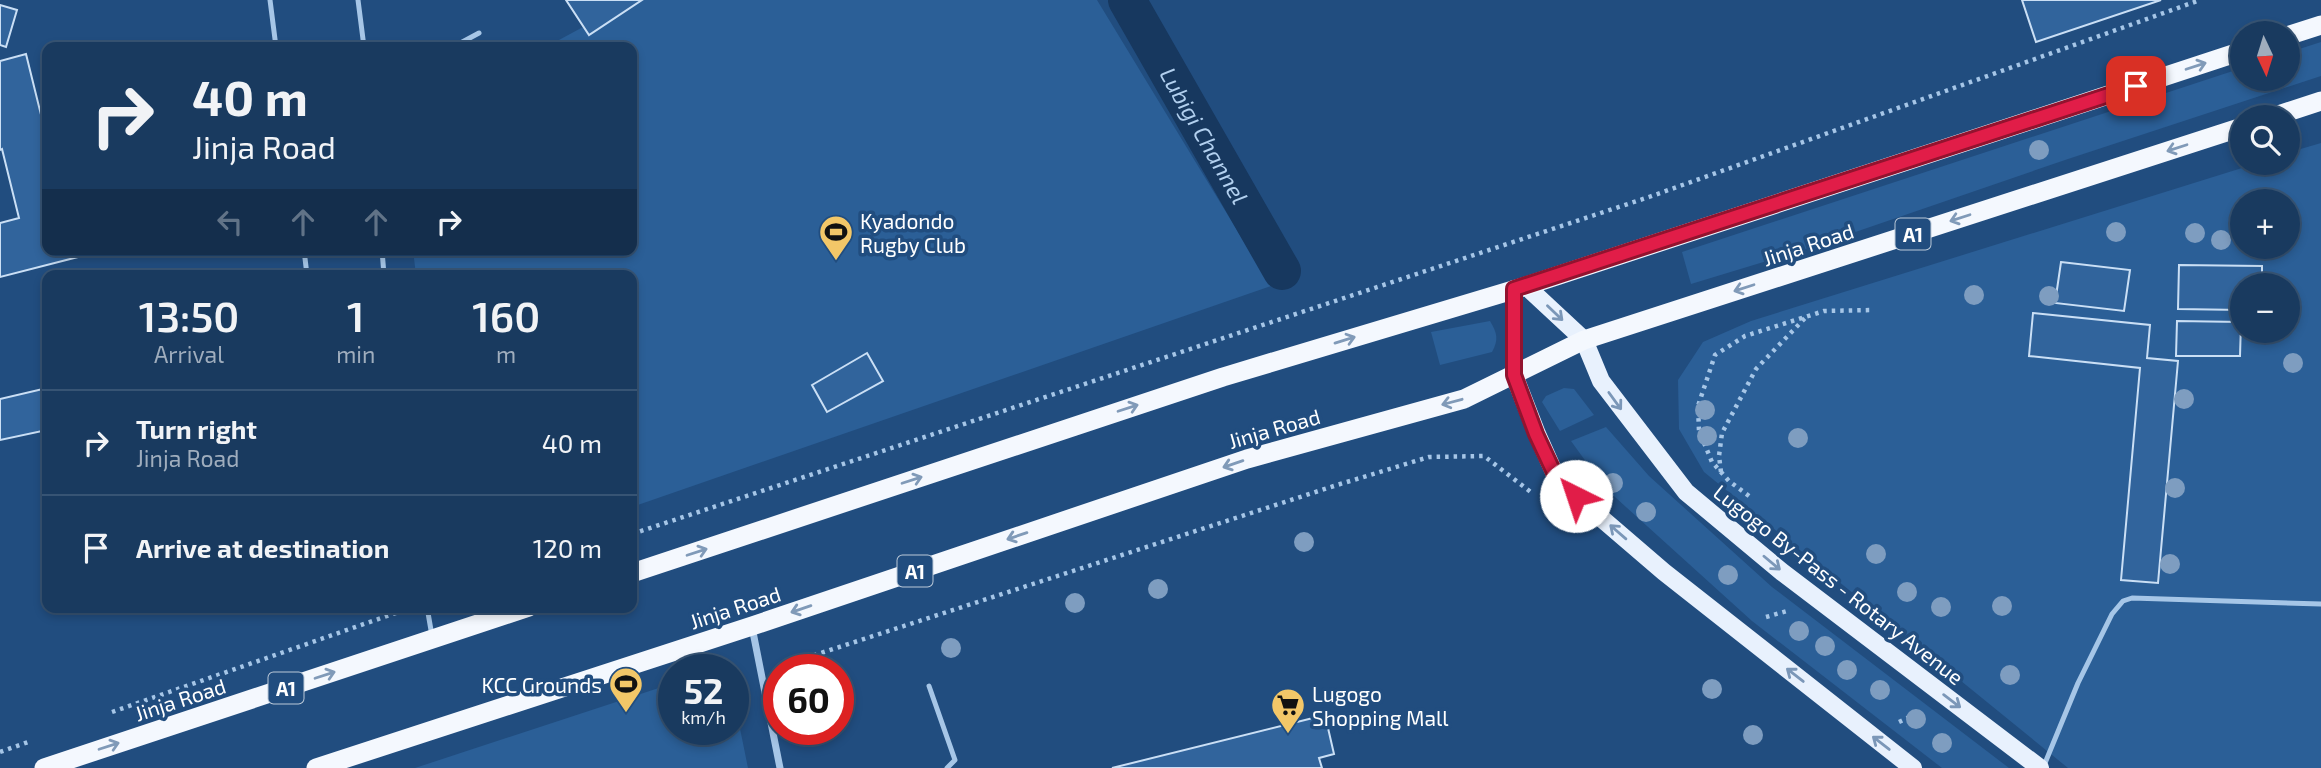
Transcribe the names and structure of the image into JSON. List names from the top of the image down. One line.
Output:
{"streets":{"highway":["A1","Jinja Road"],"main road":["Lugogo By-Pass - Rotary Avenue"]},"crossings":[["Jinja Road","Lugogo By-Pass - Rotary Avenue"]],"water":["Lubigi Channel"],"places":{"sports":["Kyadondo Rugby Club","KCC Grounds"],"supermarket":["Lugogo Shopping Mall"]},"north":"bottom","page":{"map_buttons":["+","−"],"turn":["40 m","Jinja Road"],"eta":["13:50","Arrival","1","min","160","m"],"list":[{"name":"Turn right","note":"Jinja Road","value":"40 m"},{"name":"Arrive at destination","value":"120 m"}],"speed":"52 km/h","limit":"60"}}
